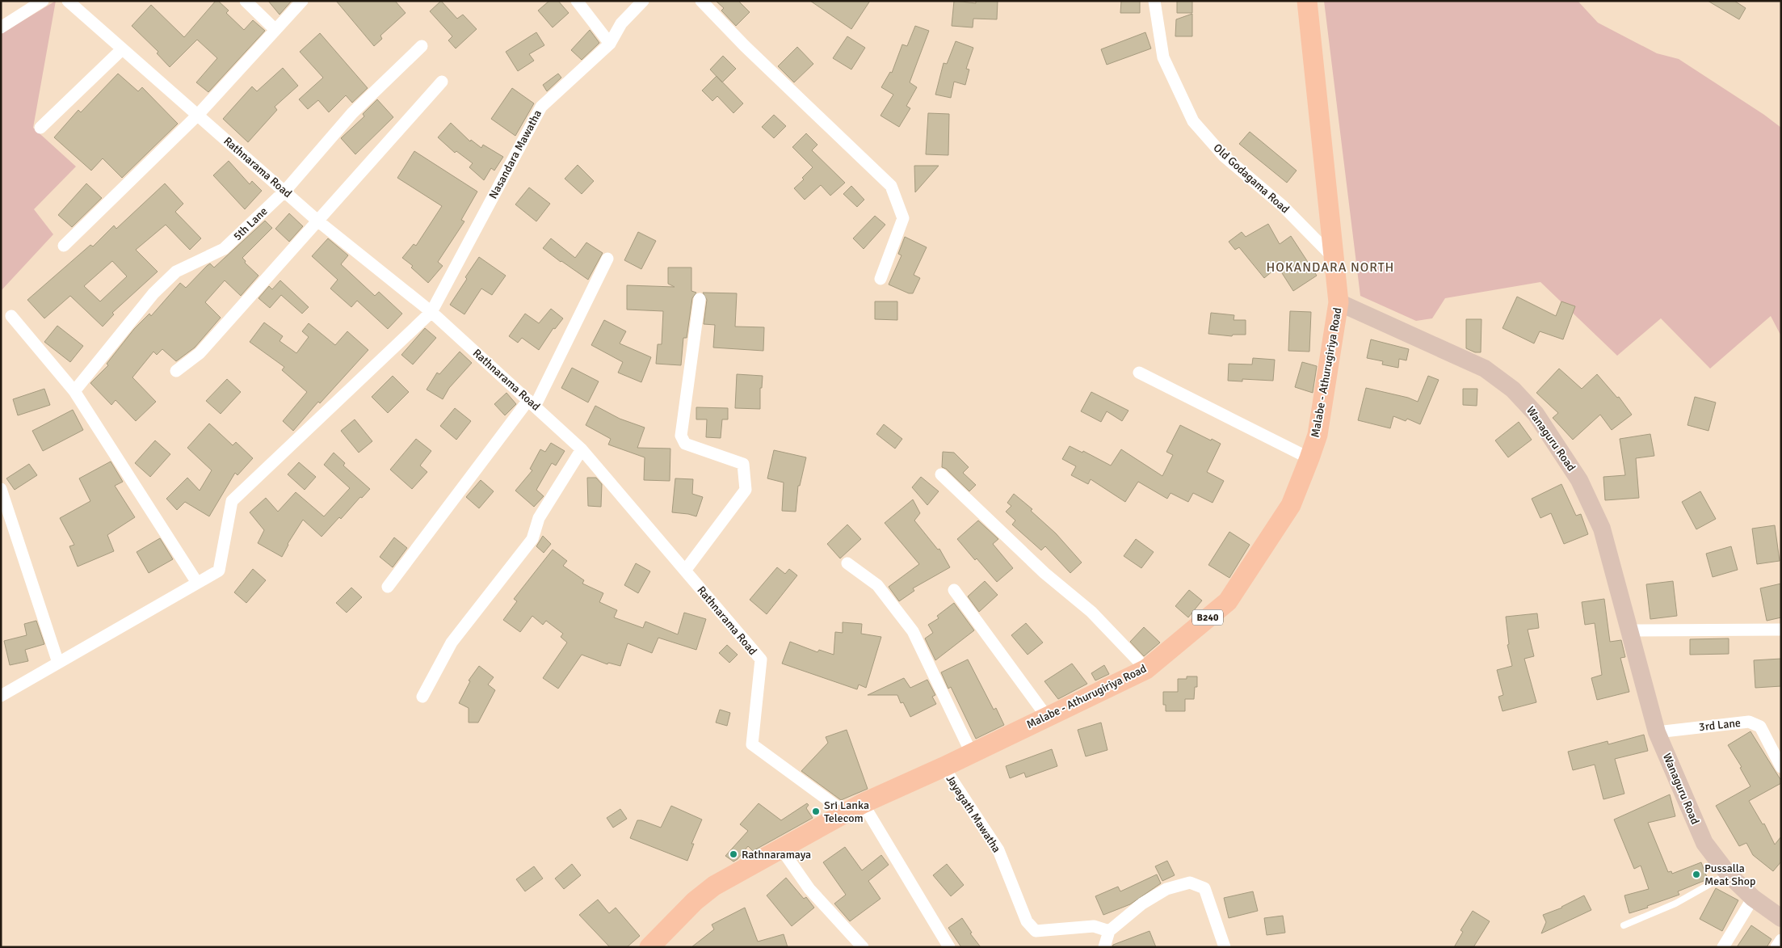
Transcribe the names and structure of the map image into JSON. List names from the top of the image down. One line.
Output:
{"streets":{"main road":["Malabe - Athurugiriya Road","B240"],"street":["Nasandara Mawatha","Rathnarama Road","Old Godagama Road","5th Lane","Wanaguru Road","3rd Lane","Jayagath Mawatha"]},"crossings":[["Nasandara Mawatha","Rathnarama Road"],["Rathnarama Road","5th Lane"],["Rathnarama Road","Malabe - Athurugiriya Road"],["Old Godagama Road","Malabe - Athurugiriya Road"],["Malabe - Athurugiriya Road","Wanaguru Road"],["Malabe - Athurugiriya Road","Jayagath Mawatha"],["Wanaguru Road","3rd Lane"]],"districts":["HOKANDARA NORTH"],"places":["Sri Lanka Telecom","Rathnaramaya","Pussalla Meat Shop"]}
